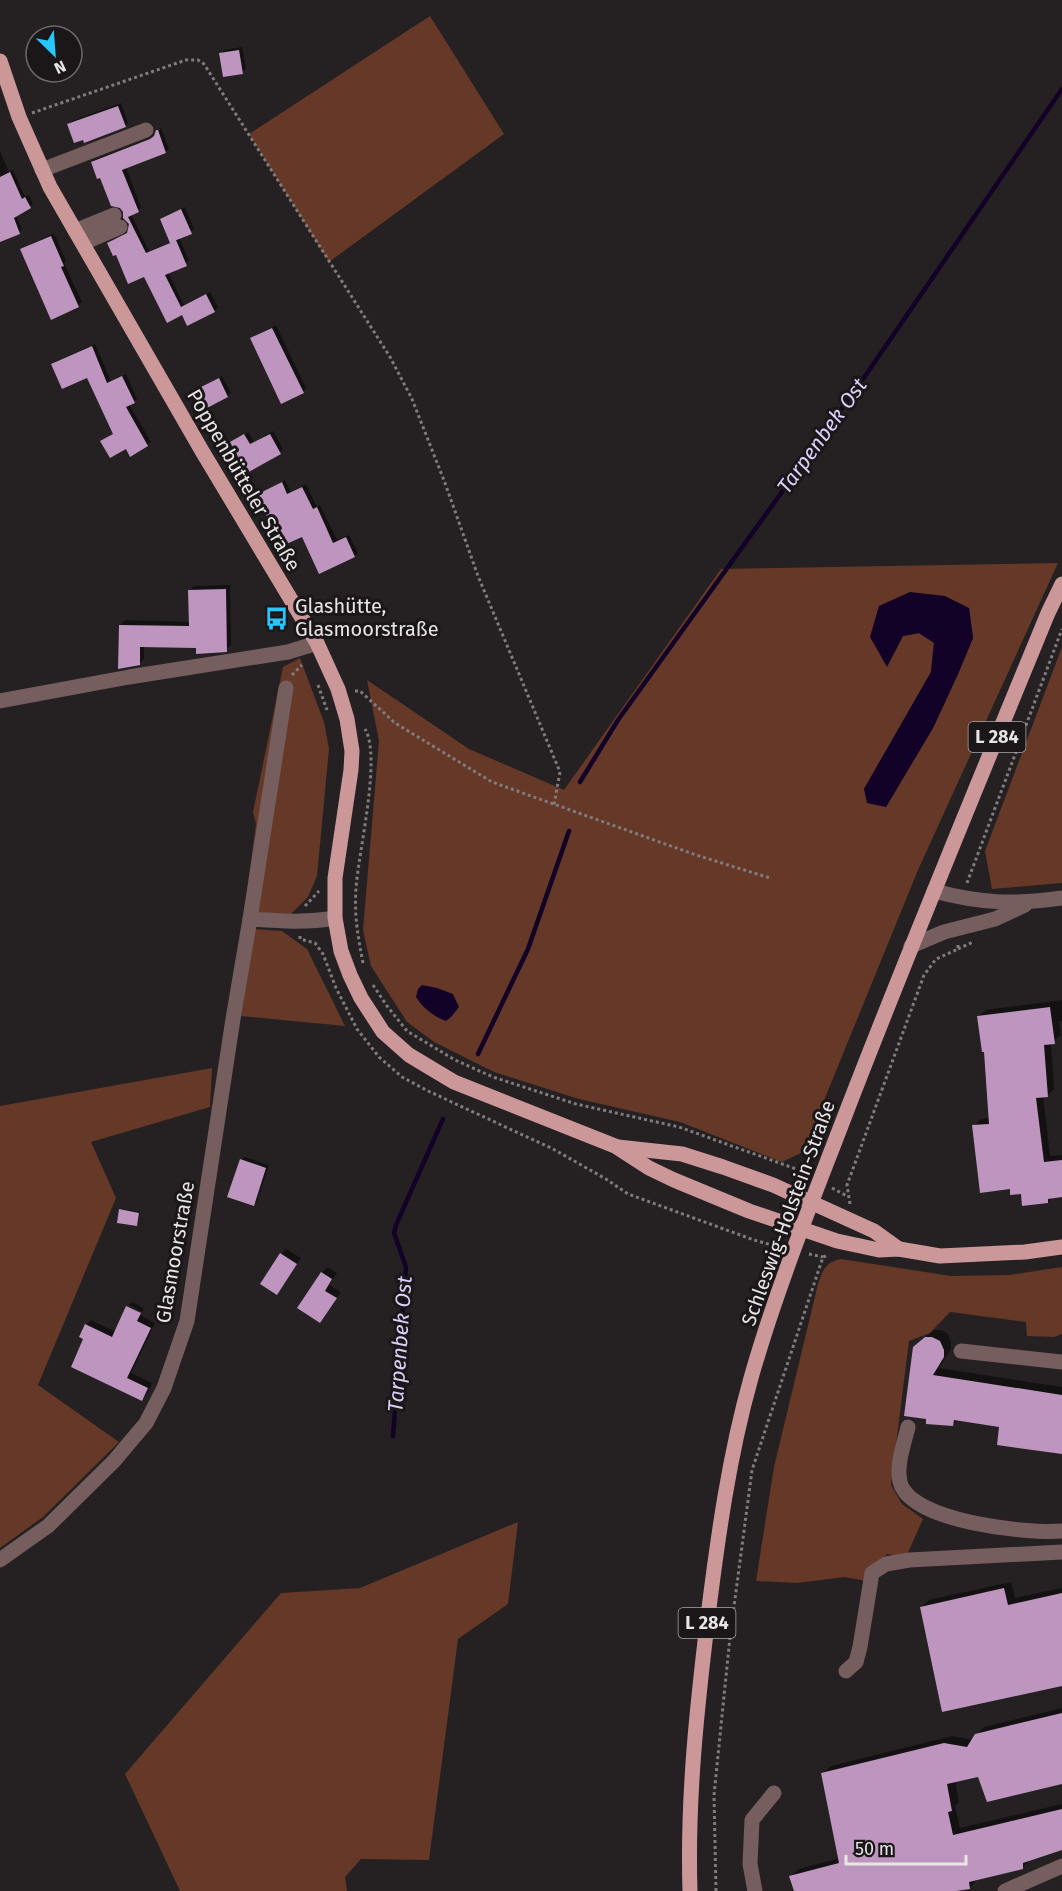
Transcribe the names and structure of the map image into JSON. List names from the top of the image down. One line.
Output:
{"streets":{"main road":["Poppenbütteler Straße","L 284","Schleswig-Holstein-Straße"],"street":["Glasmoorstraße"]},"crossings":[["Poppenbütteler Straße","Schleswig-Holstein-Straße"]],"water":["Tarpenbek Ost"],"places":{"bus stop":["Glashütte, Glasmoorstraße"]},"scale_bar":"50 m","north":"bottom right"}
